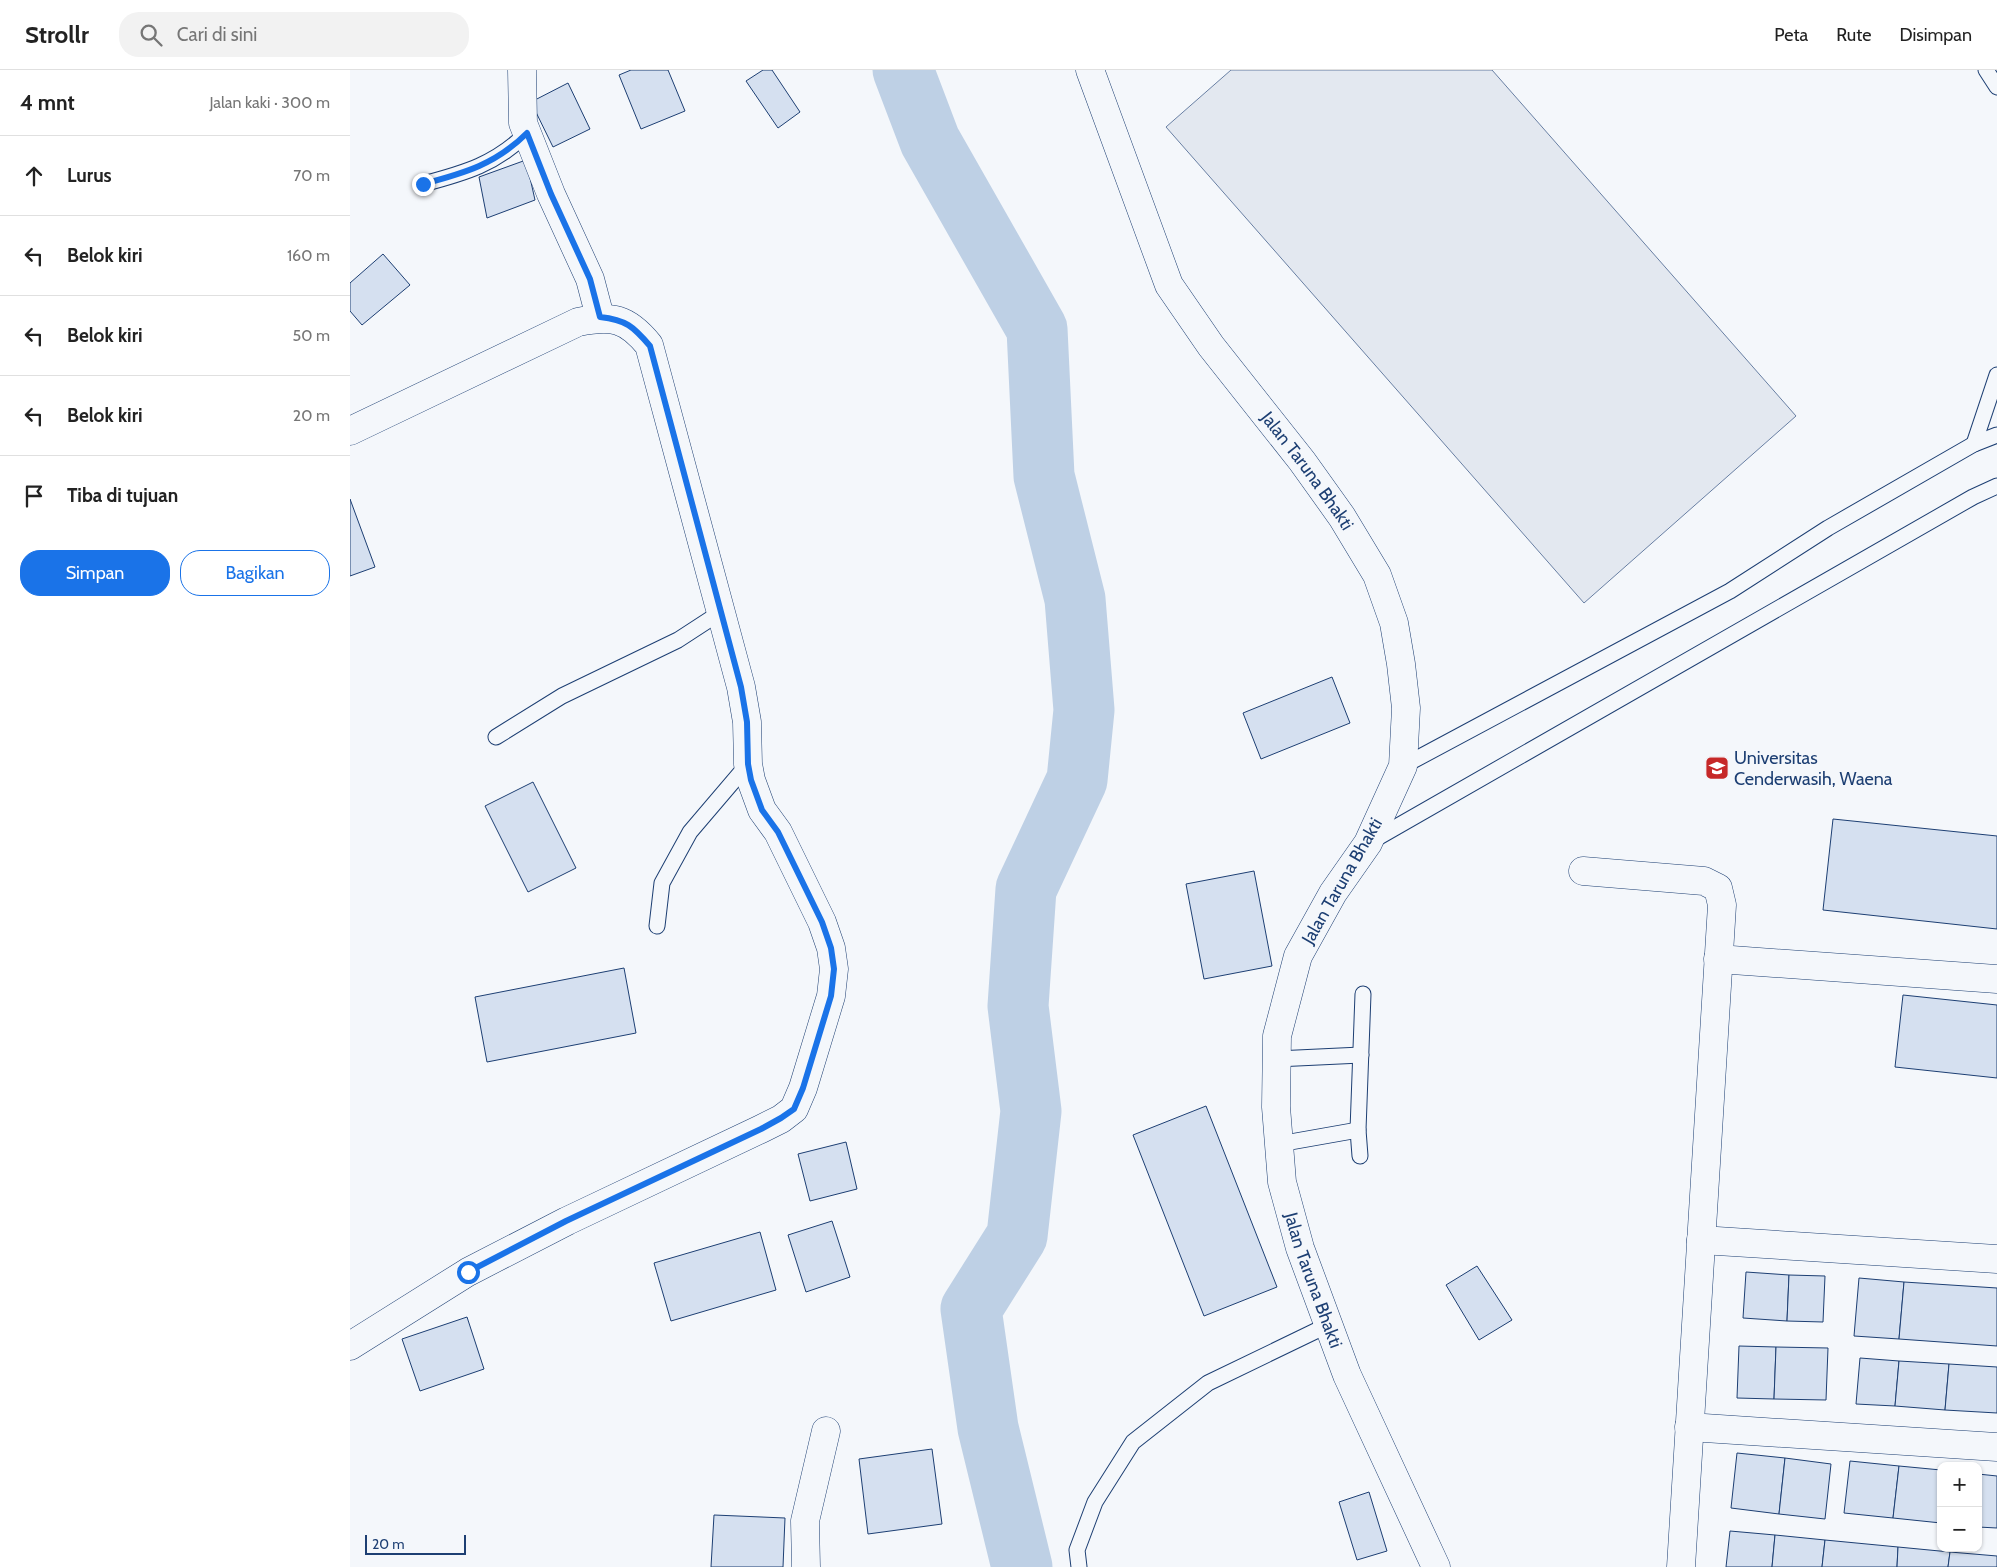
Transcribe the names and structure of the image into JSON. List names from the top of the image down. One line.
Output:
{"streets":{"street":["Jalan Taruna Bhakti"]},"places":{"school or university":["Universitas Cenderwasih, Waena"]},"scale_bar":"20 m","page":{"header":"Strollr","search":"Cari di sini","nav":["Peta","Rute","Disimpan"],"heading":["4 mnt","Jalan kaki · 300 m"],"list":[["Lurus","70 m"],["Belok kiri","160 m"],["Belok kiri","50 m"],["Belok kiri","20 m"],"Tiba di tujuan"],"buttons":["Simpan","Bagikan"],"map_buttons":["+","−"],"scale":"20 m"}}
